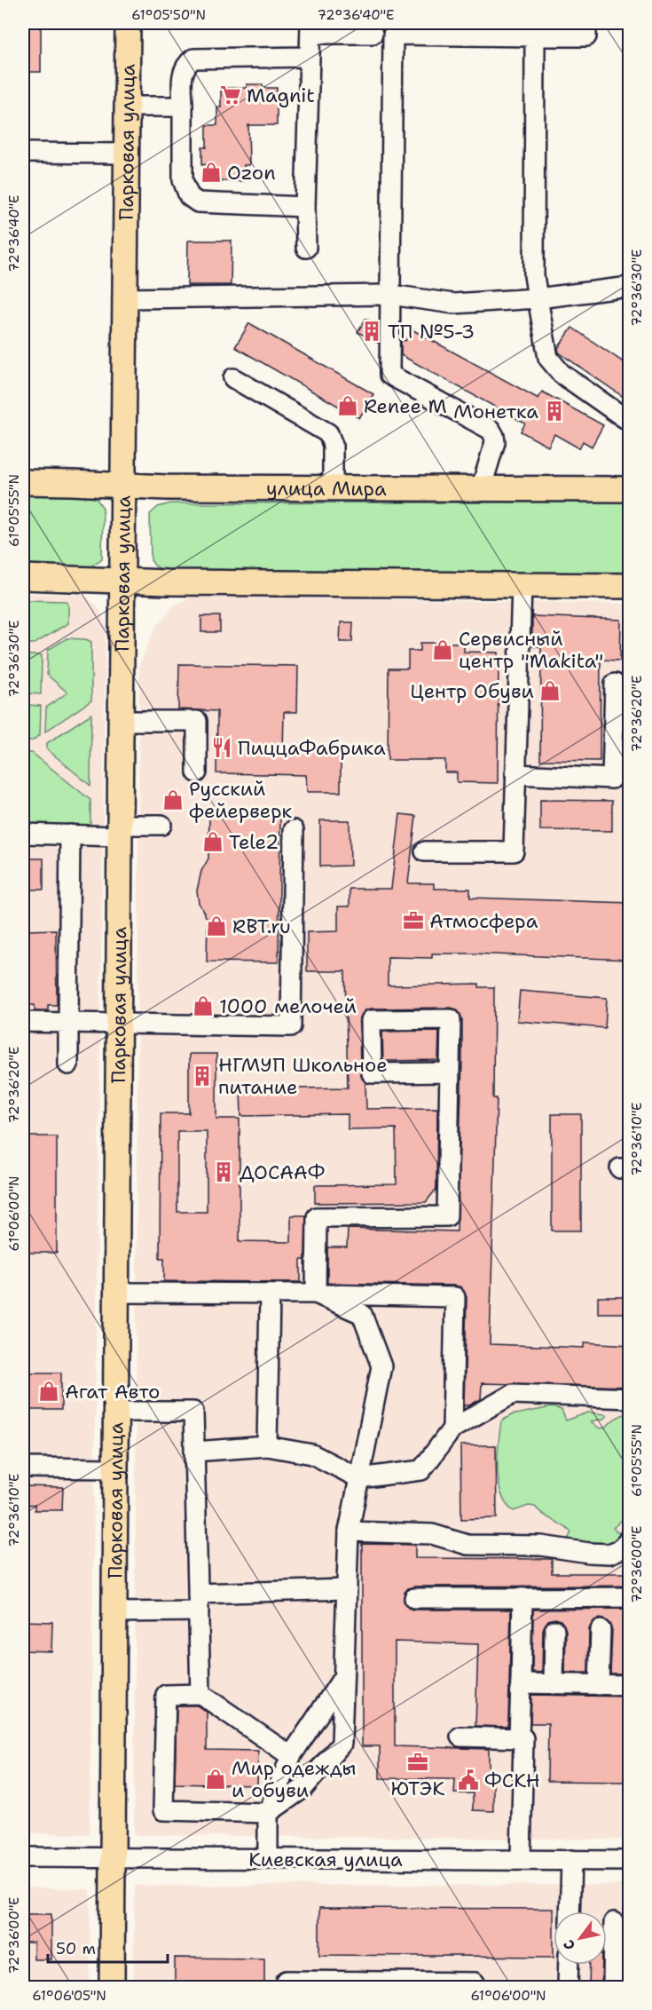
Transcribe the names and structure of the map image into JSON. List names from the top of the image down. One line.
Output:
{"streets":{"main road":["Парковая улица","улица Мира"],"street":["Киевская улица"]},"crossings":[["Парковая улица","улица Мира"],["Парковая улица","Киевская улица"]],"places":{"supermarket":["Magnit"],"shop":["Ozon","Renee M","Сервисный центр \"Makita\"","Центр Обуви","Русский фейерверк","Tele2","RBT.ru","1000 мелочей","Агат Авто","Мир одежды и обуви"],"building":["ТП №5-3","Монетка","НГМУП Школьное питание","ДОСААФ"],"restaurant":["ПиццаФабрика"],"office":["Атмосфера","ЮТЭК"],"public building":["ФСКН"]},"scale_bar":"50 m","north":"bottom left","coordinates":["61°05'50\"N","72°36'40\"E","72°36'30\"E","61°05'55\"N","72°36'20\"E","72°36'10\"E","61°06'00\"N","72°36'00\"E","61°06'05\"N"]}
